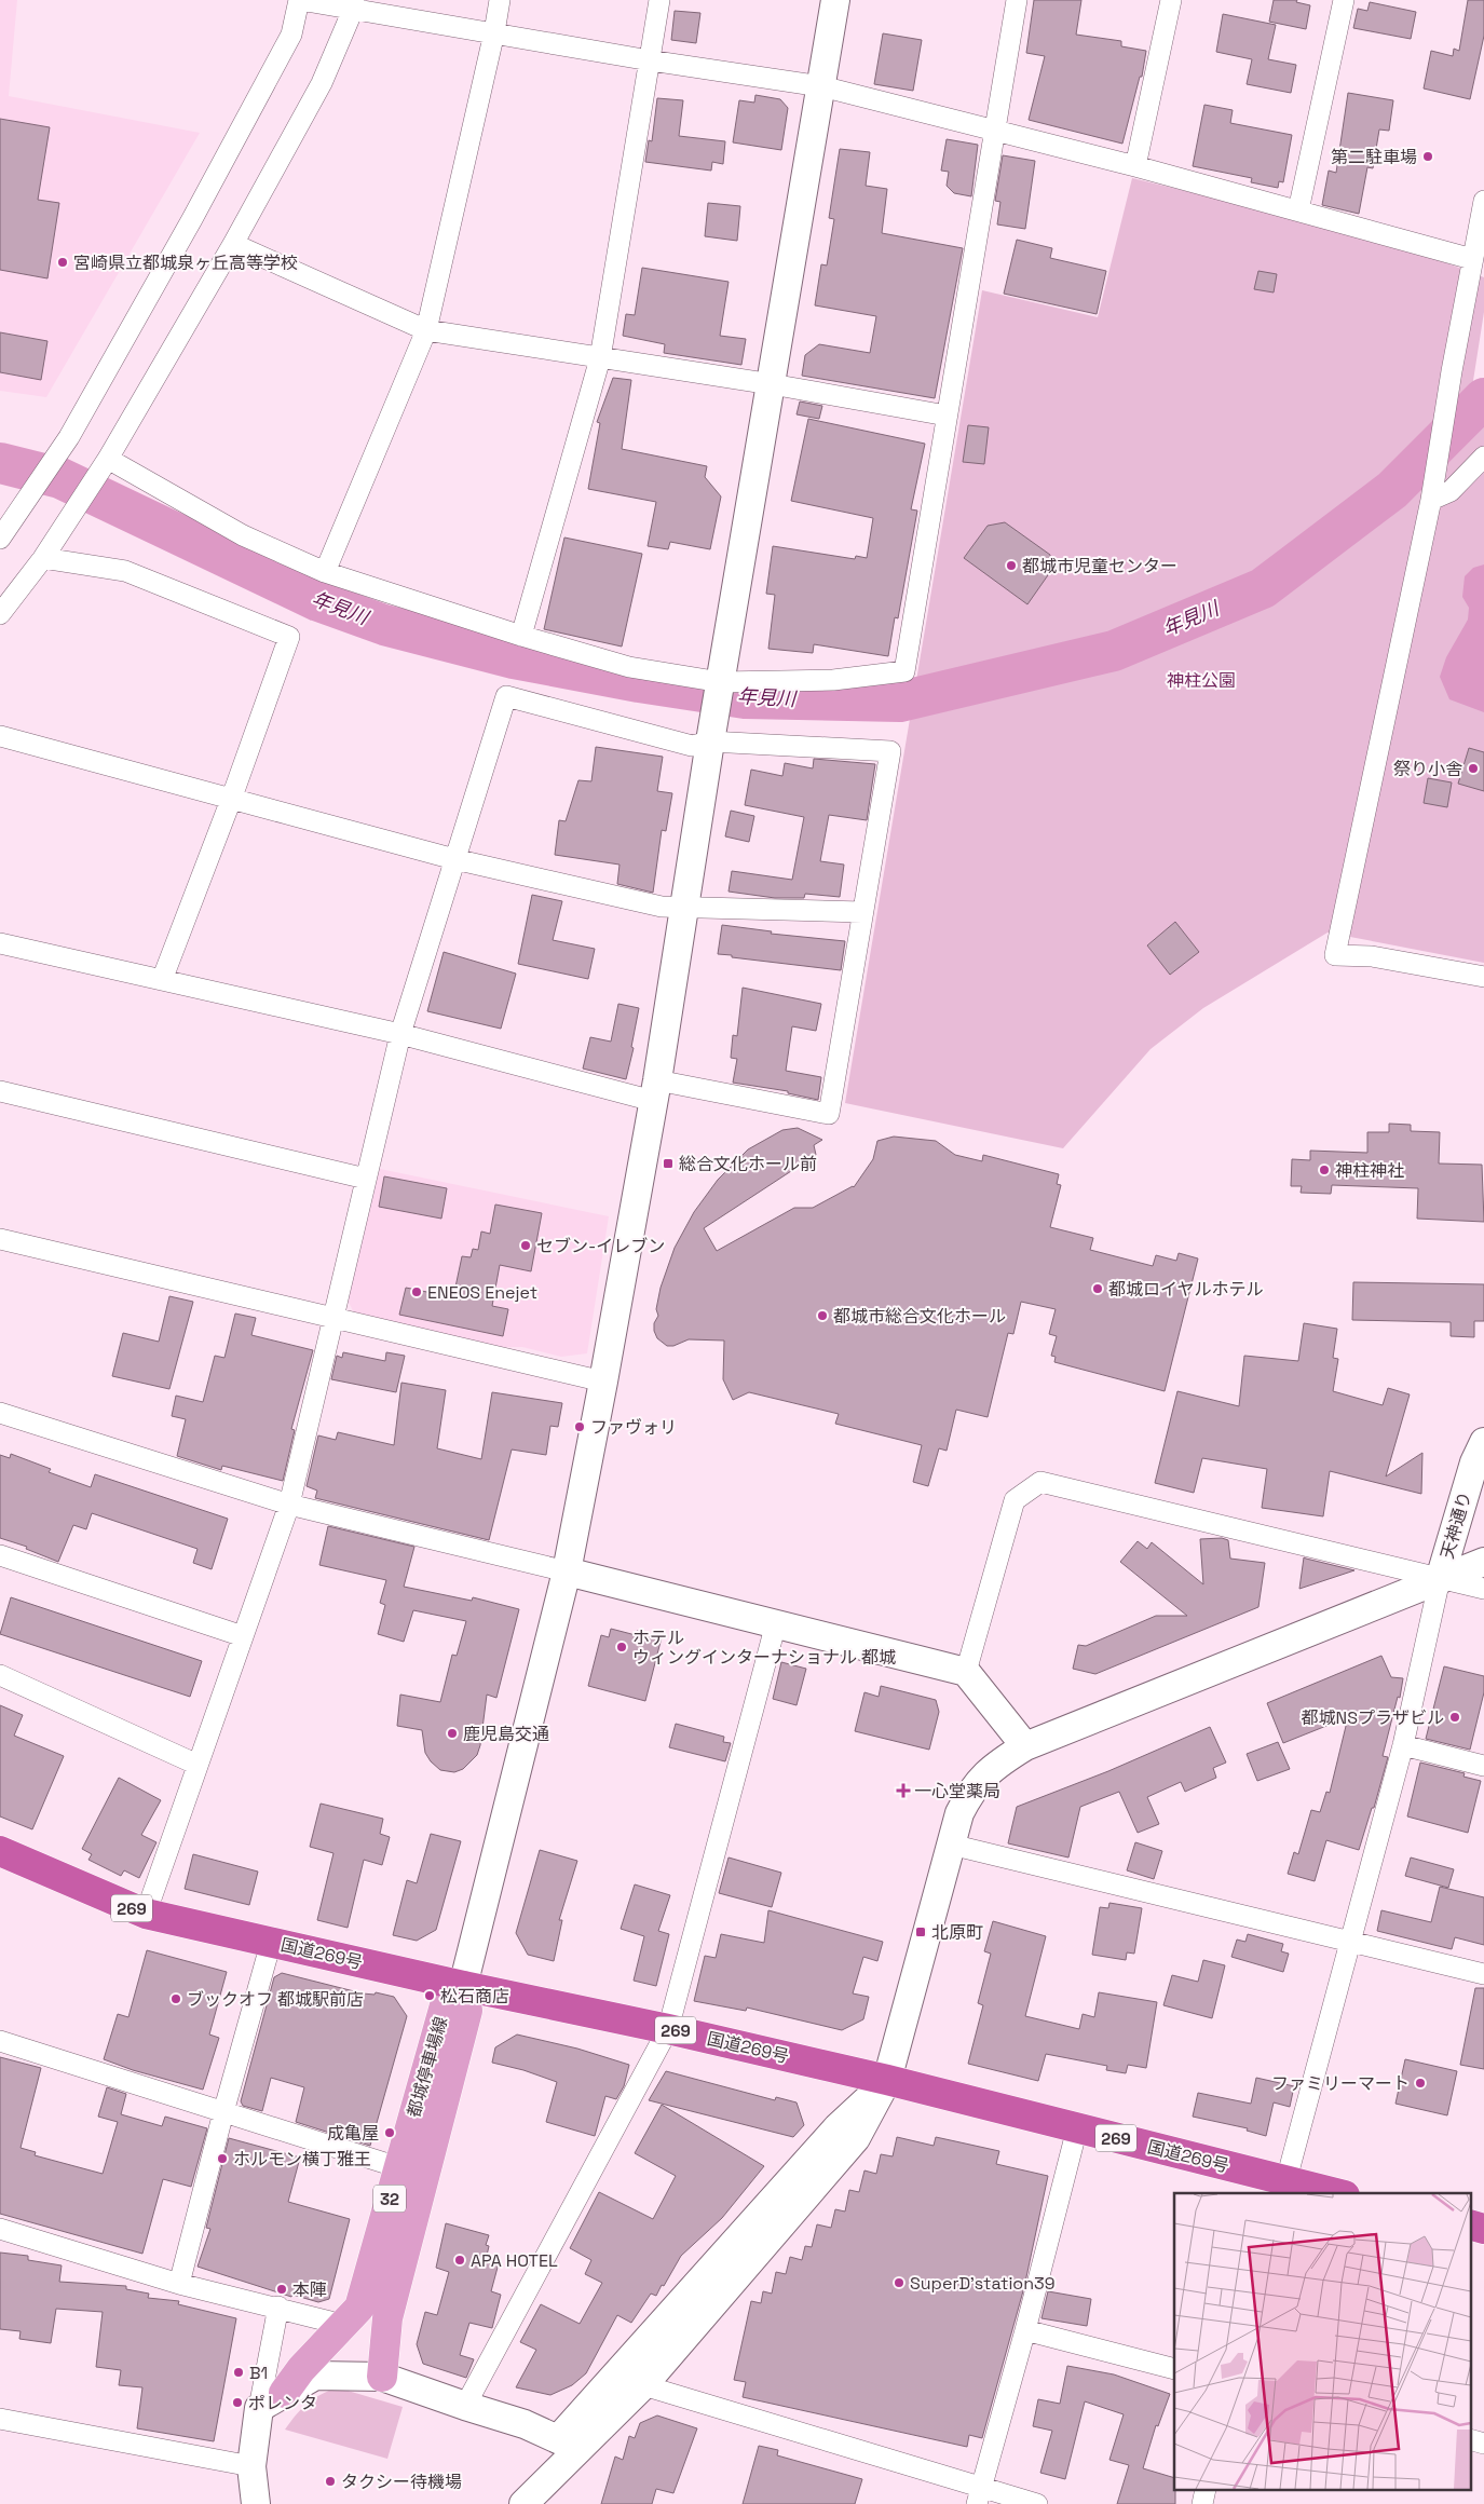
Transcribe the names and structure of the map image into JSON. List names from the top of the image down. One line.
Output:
{"streets":{"highway":["269","国道269号"],"main road":["都城停車場線","32"],"street":["天神通り"]},"crossings":[["国道269号","都城停車場線"]],"water":["年見川"],"parks":["神柱公園"],"places":{"other":["第二駐車場","宮崎県立都城泉ヶ丘高等学校","都城市児童センター","祭り小舎","神柱神社","セブン-イレブン","都城ロイヤルホテル","ENEOS Enejet","都城市総合文化ホール","ファヴォリ","ホテル ウィングインターナショナル 都城","都城NSプラザビル","鹿児島交通","松石商店","ブックオフ 都城駅前店","ファミリーマート","成亀屋","ホルモン横丁雅王","APA HOTEL","SuperD'station39","本陣","B1","ポレンタ","タクシー待機場"],"transit":["総合文化ホール前","北原町"],"health":["一心堂薬局"]}}
